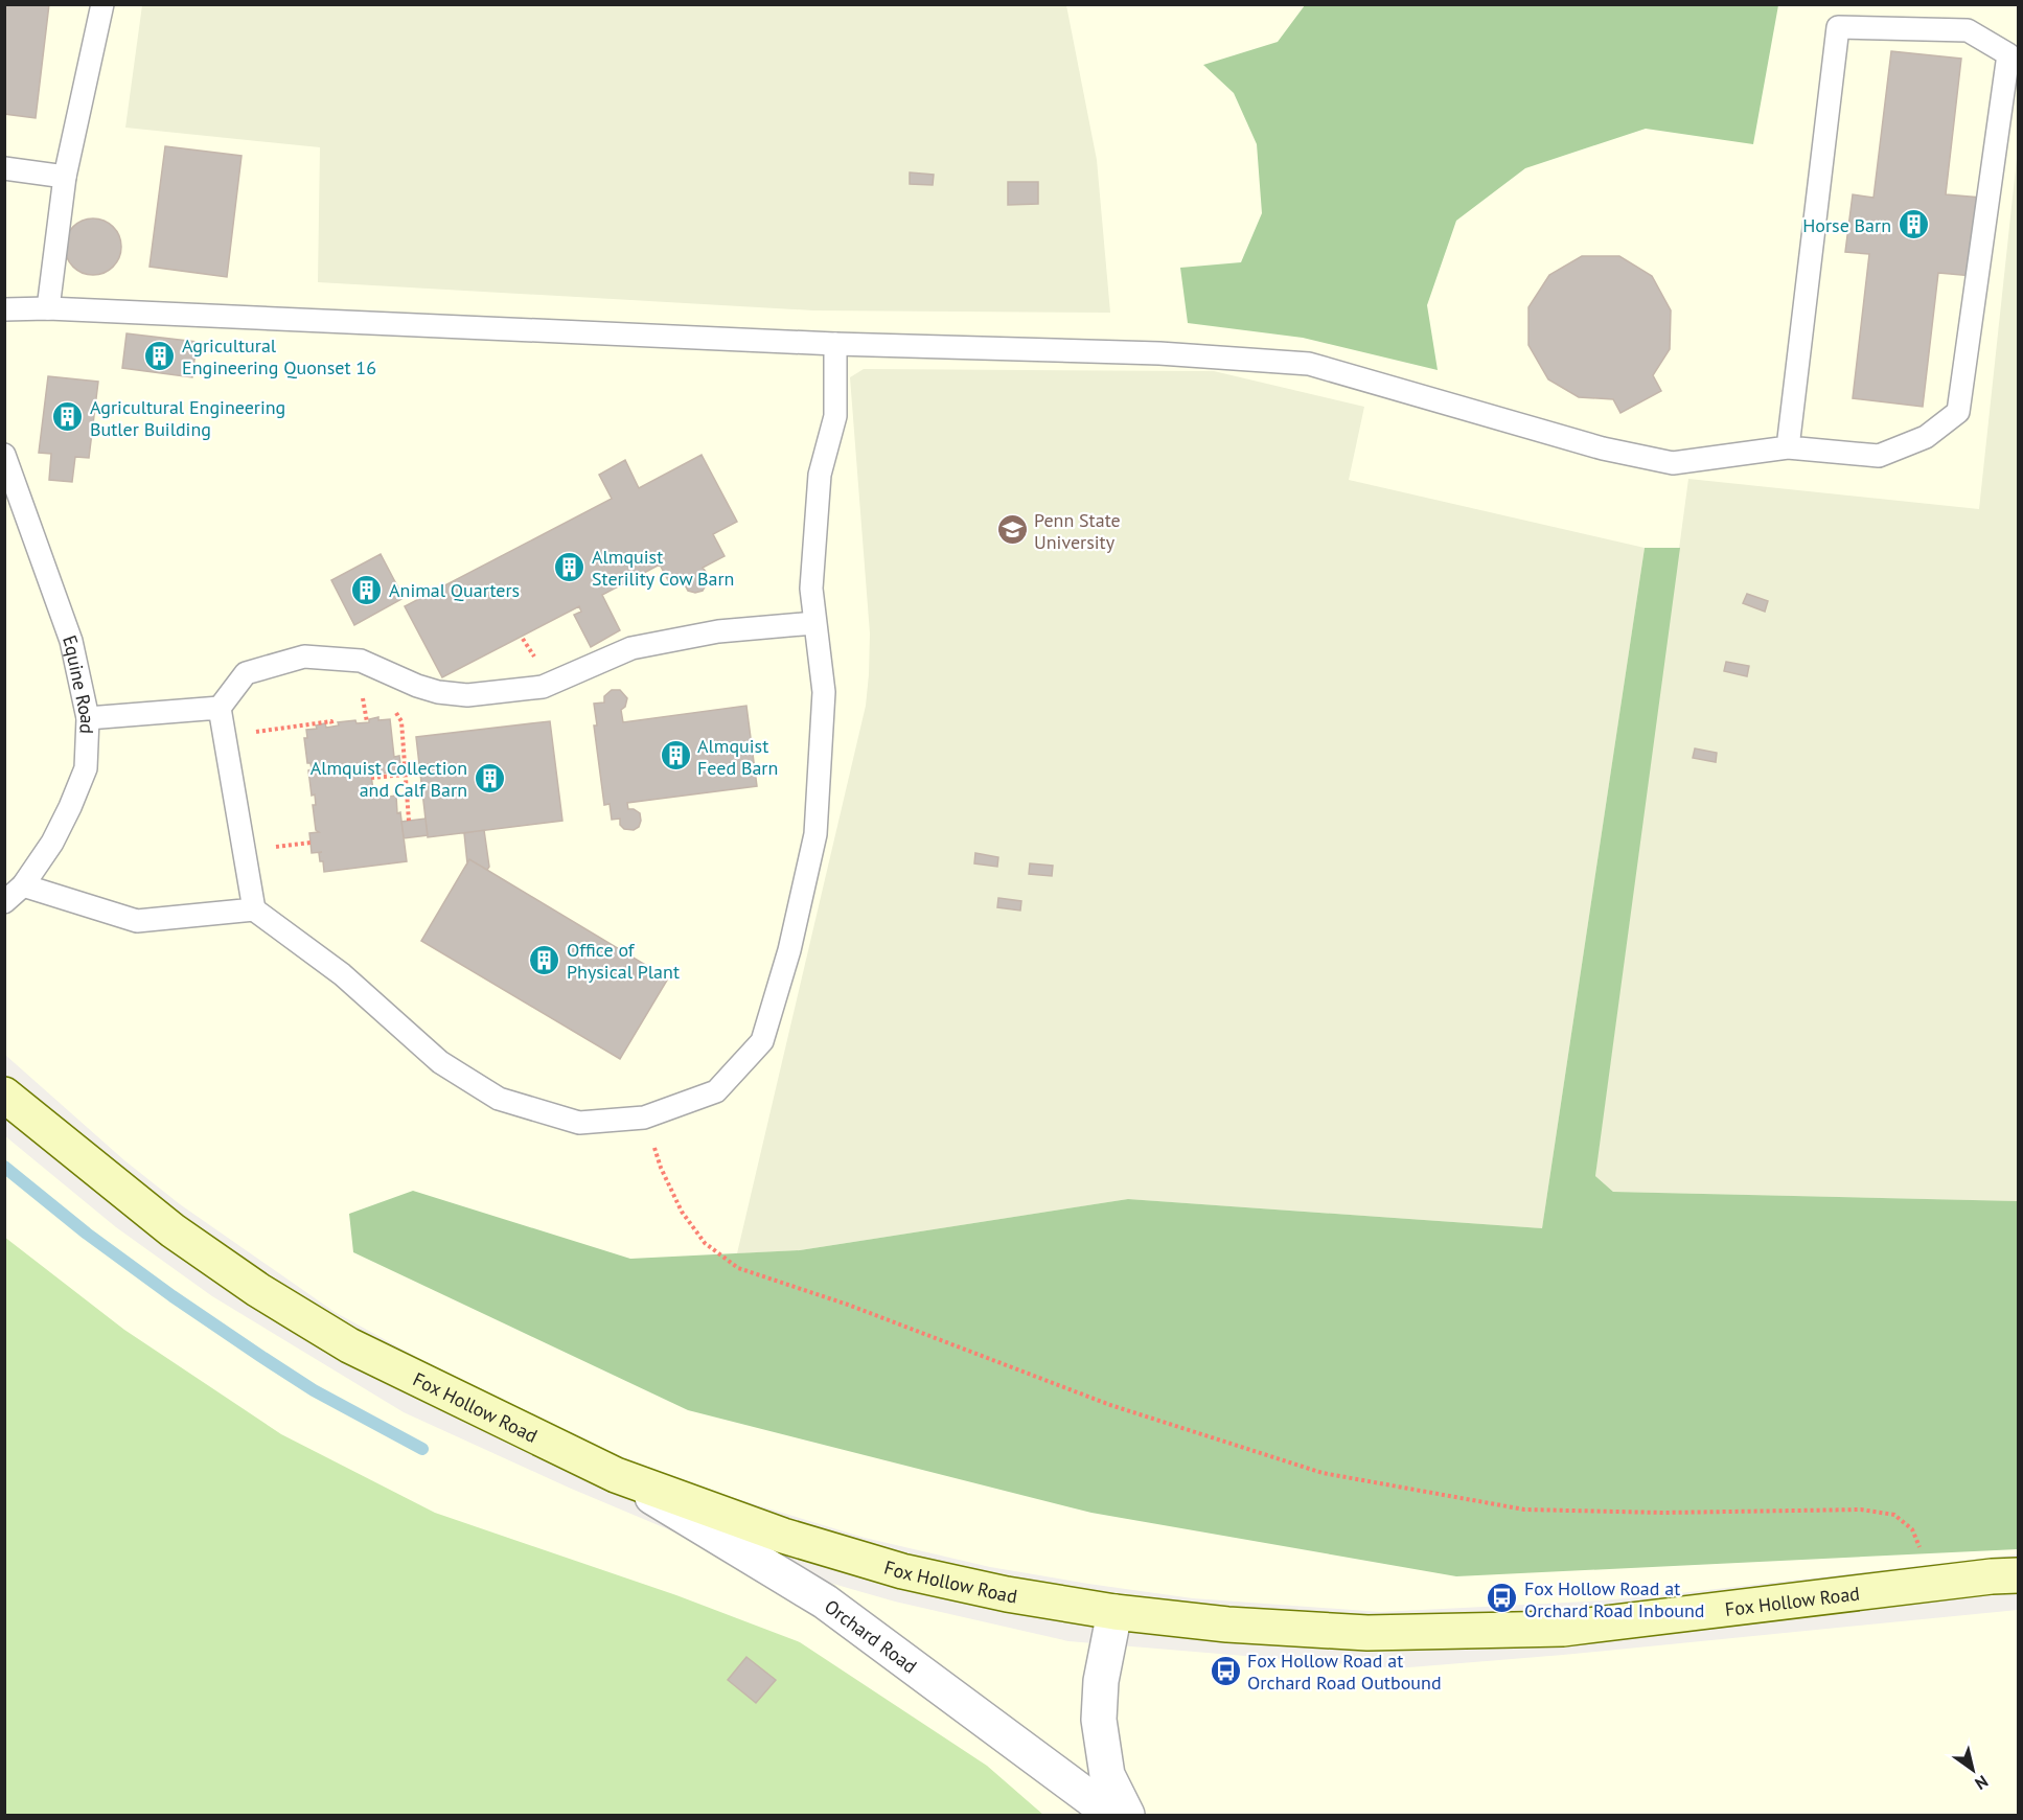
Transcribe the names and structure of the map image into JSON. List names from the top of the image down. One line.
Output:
{"streets":{"main road":["Fox Hollow Road"],"street":["Orchard Road"],"lane":["Equine Road"]},"crossings":[["Fox Hollow Road","Orchard Road"]],"places":{"building":["Horse Barn","Agricultural Engineering Quonset 16","Agricultural Engineering Butler Building","Almquist Sterility Cow Barn","Animal Quarters","Almquist Feed Barn","Almquist Collection and Calf Barn","Office of Physical Plant"],"school or university":["Penn State University"],"bus stop":["Fox Hollow Road at Orchard Road Inbound","Fox Hollow Road at Orchard Road Outbound"]},"north":"bottom right"}
